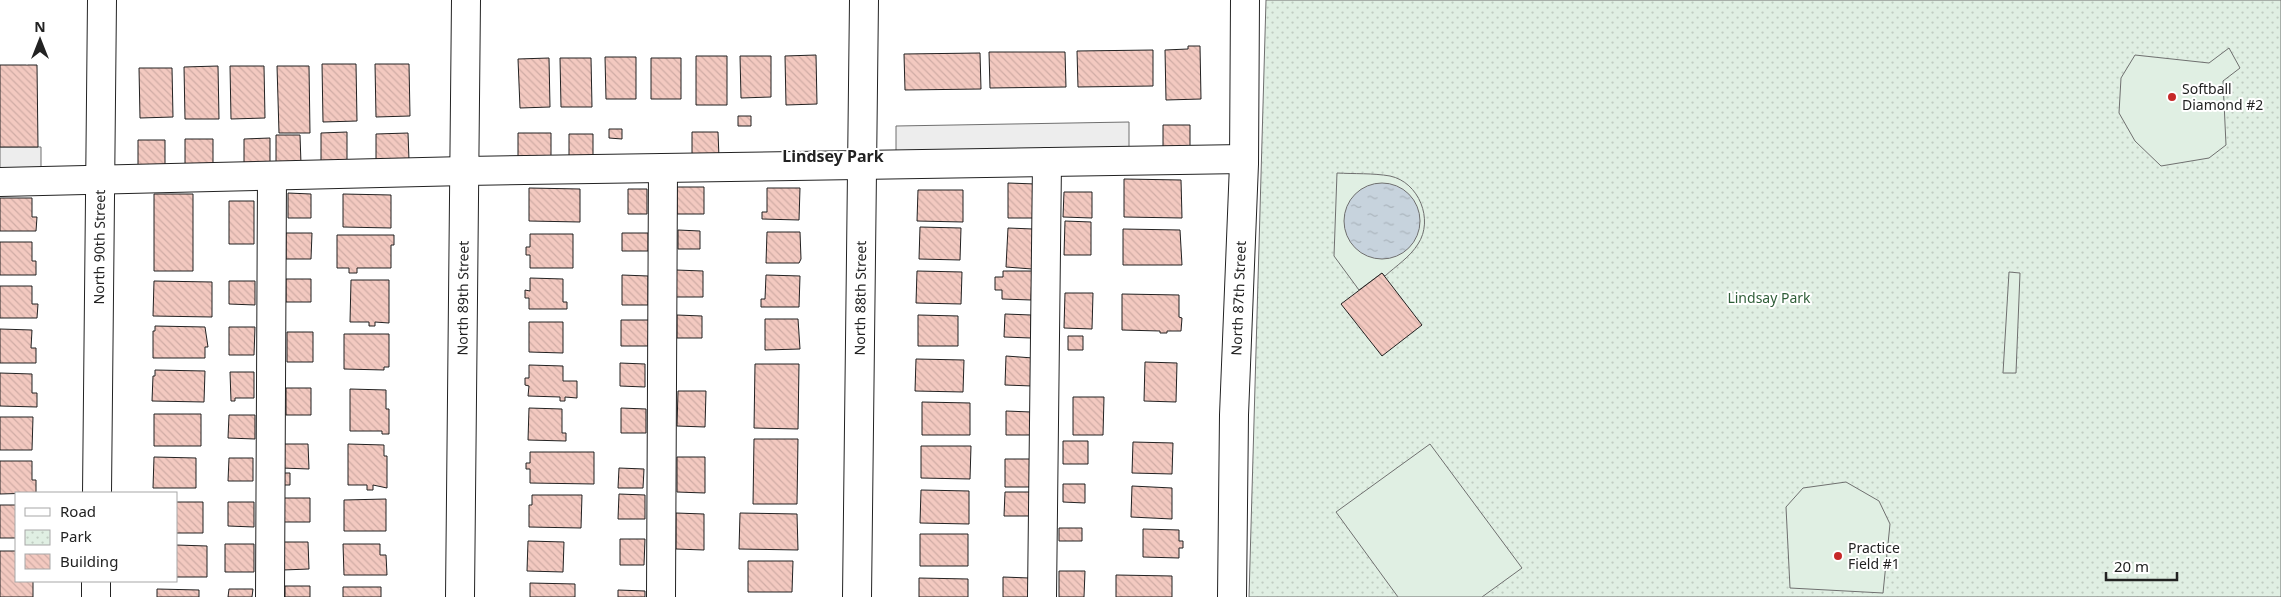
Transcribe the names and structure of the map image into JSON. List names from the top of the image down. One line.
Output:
{"streets":{"street":["North 90th Street","North 87th Street","North 89th Street","North 88th Street"]},"districts":["Lindsey Park"],"parks":["Lindsay Park"],"places":["Softball Diamond #2","Practice Field #1"],"legend":["Road","Park","Building"],"scale_bar":"20 m","north":"top"}
